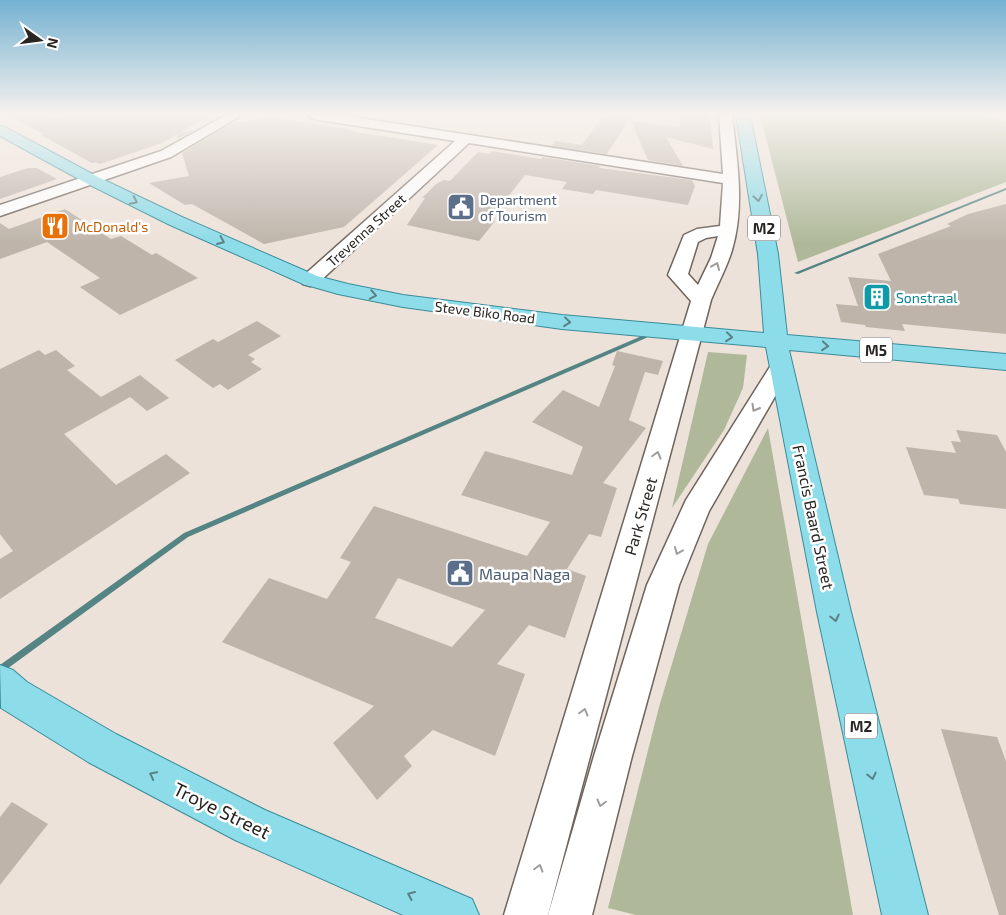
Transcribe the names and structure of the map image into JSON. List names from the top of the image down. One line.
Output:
{"streets":{"main road":["M2","Steve Biko Road","M5","Francis Baard Street","Troye Street"],"street":["Trevenna Street","Park Street"]},"crossings":[["Trevenna Street","Steve Biko Road"],["Steve Biko Road","Park Street"],["Steve Biko Road","Francis Baard Street"]],"one_way":["Steve Biko Road","Francis Baard Street","Troye Street"],"places":{"public building":["Department of Tourism","Maupa Naga"],"restaurant":["McDonald's"],"building":["Sonstraal"]},"north":"right"}
